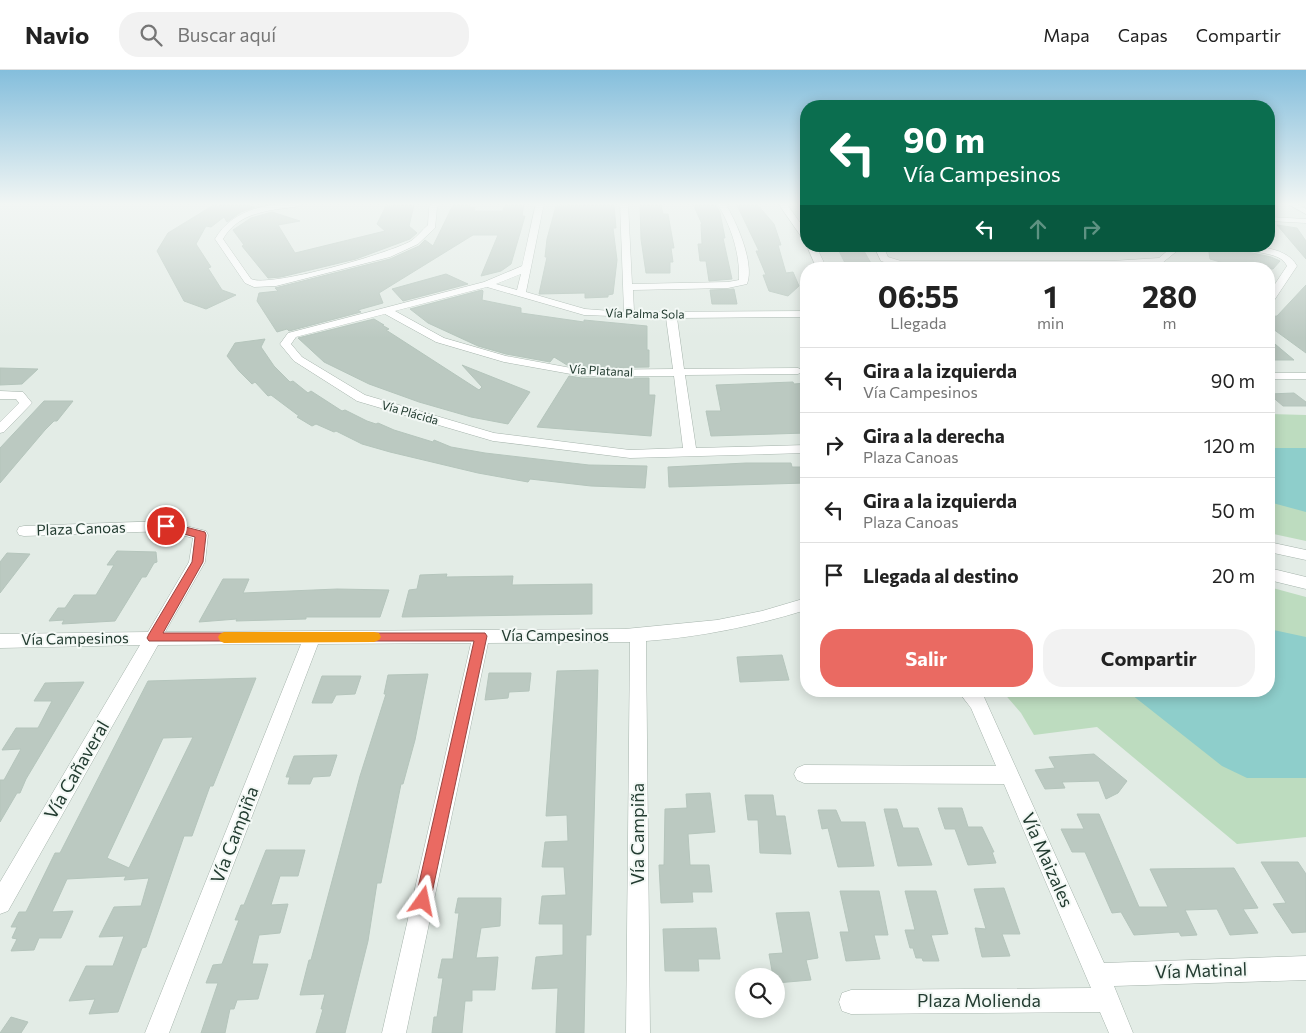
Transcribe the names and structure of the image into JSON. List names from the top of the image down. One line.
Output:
{"streets":{"street":["Vía Palma Sola","Vía Platanal","Vía Plácida","Plaza Canoas","Vía Campesinos","Vía Cañaveral","Vía Campiña","Vía Maizales","Vía Matinal","Plaza Molienda"]},"crossings":[["Vía Palma Sola","Vía Plácida"],["Vía Platanal","Vía Plácida"],["Plaza Canoas","Vía Campesinos"],["Plaza Canoas","Vía Cañaveral"],["Vía Campesinos","Vía Cañaveral"],["Vía Campesinos","Vía Campiña"],["Vía Maizales","Vía Matinal"],["Vía Maizales","Plaza Molienda"]],"page":{"header":"Navio","search":"Buscar aquí","nav":["Mapa","Capas","Compartir"],"turn":["90 m","Vía Campesinos"],"eta":["06:55","Llegada","1","min","280","m"],"list":[{"name":"Gira a la izquierda","note":"Vía Campesinos","value":"90 m"},{"name":"Gira a la derecha","note":"Plaza Canoas","value":"120 m"},{"name":"Gira a la izquierda","note":"Plaza Canoas","value":"50 m"},{"name":"Llegada al destino","value":"20 m"}],"buttons":["Salir","Compartir"]}}
